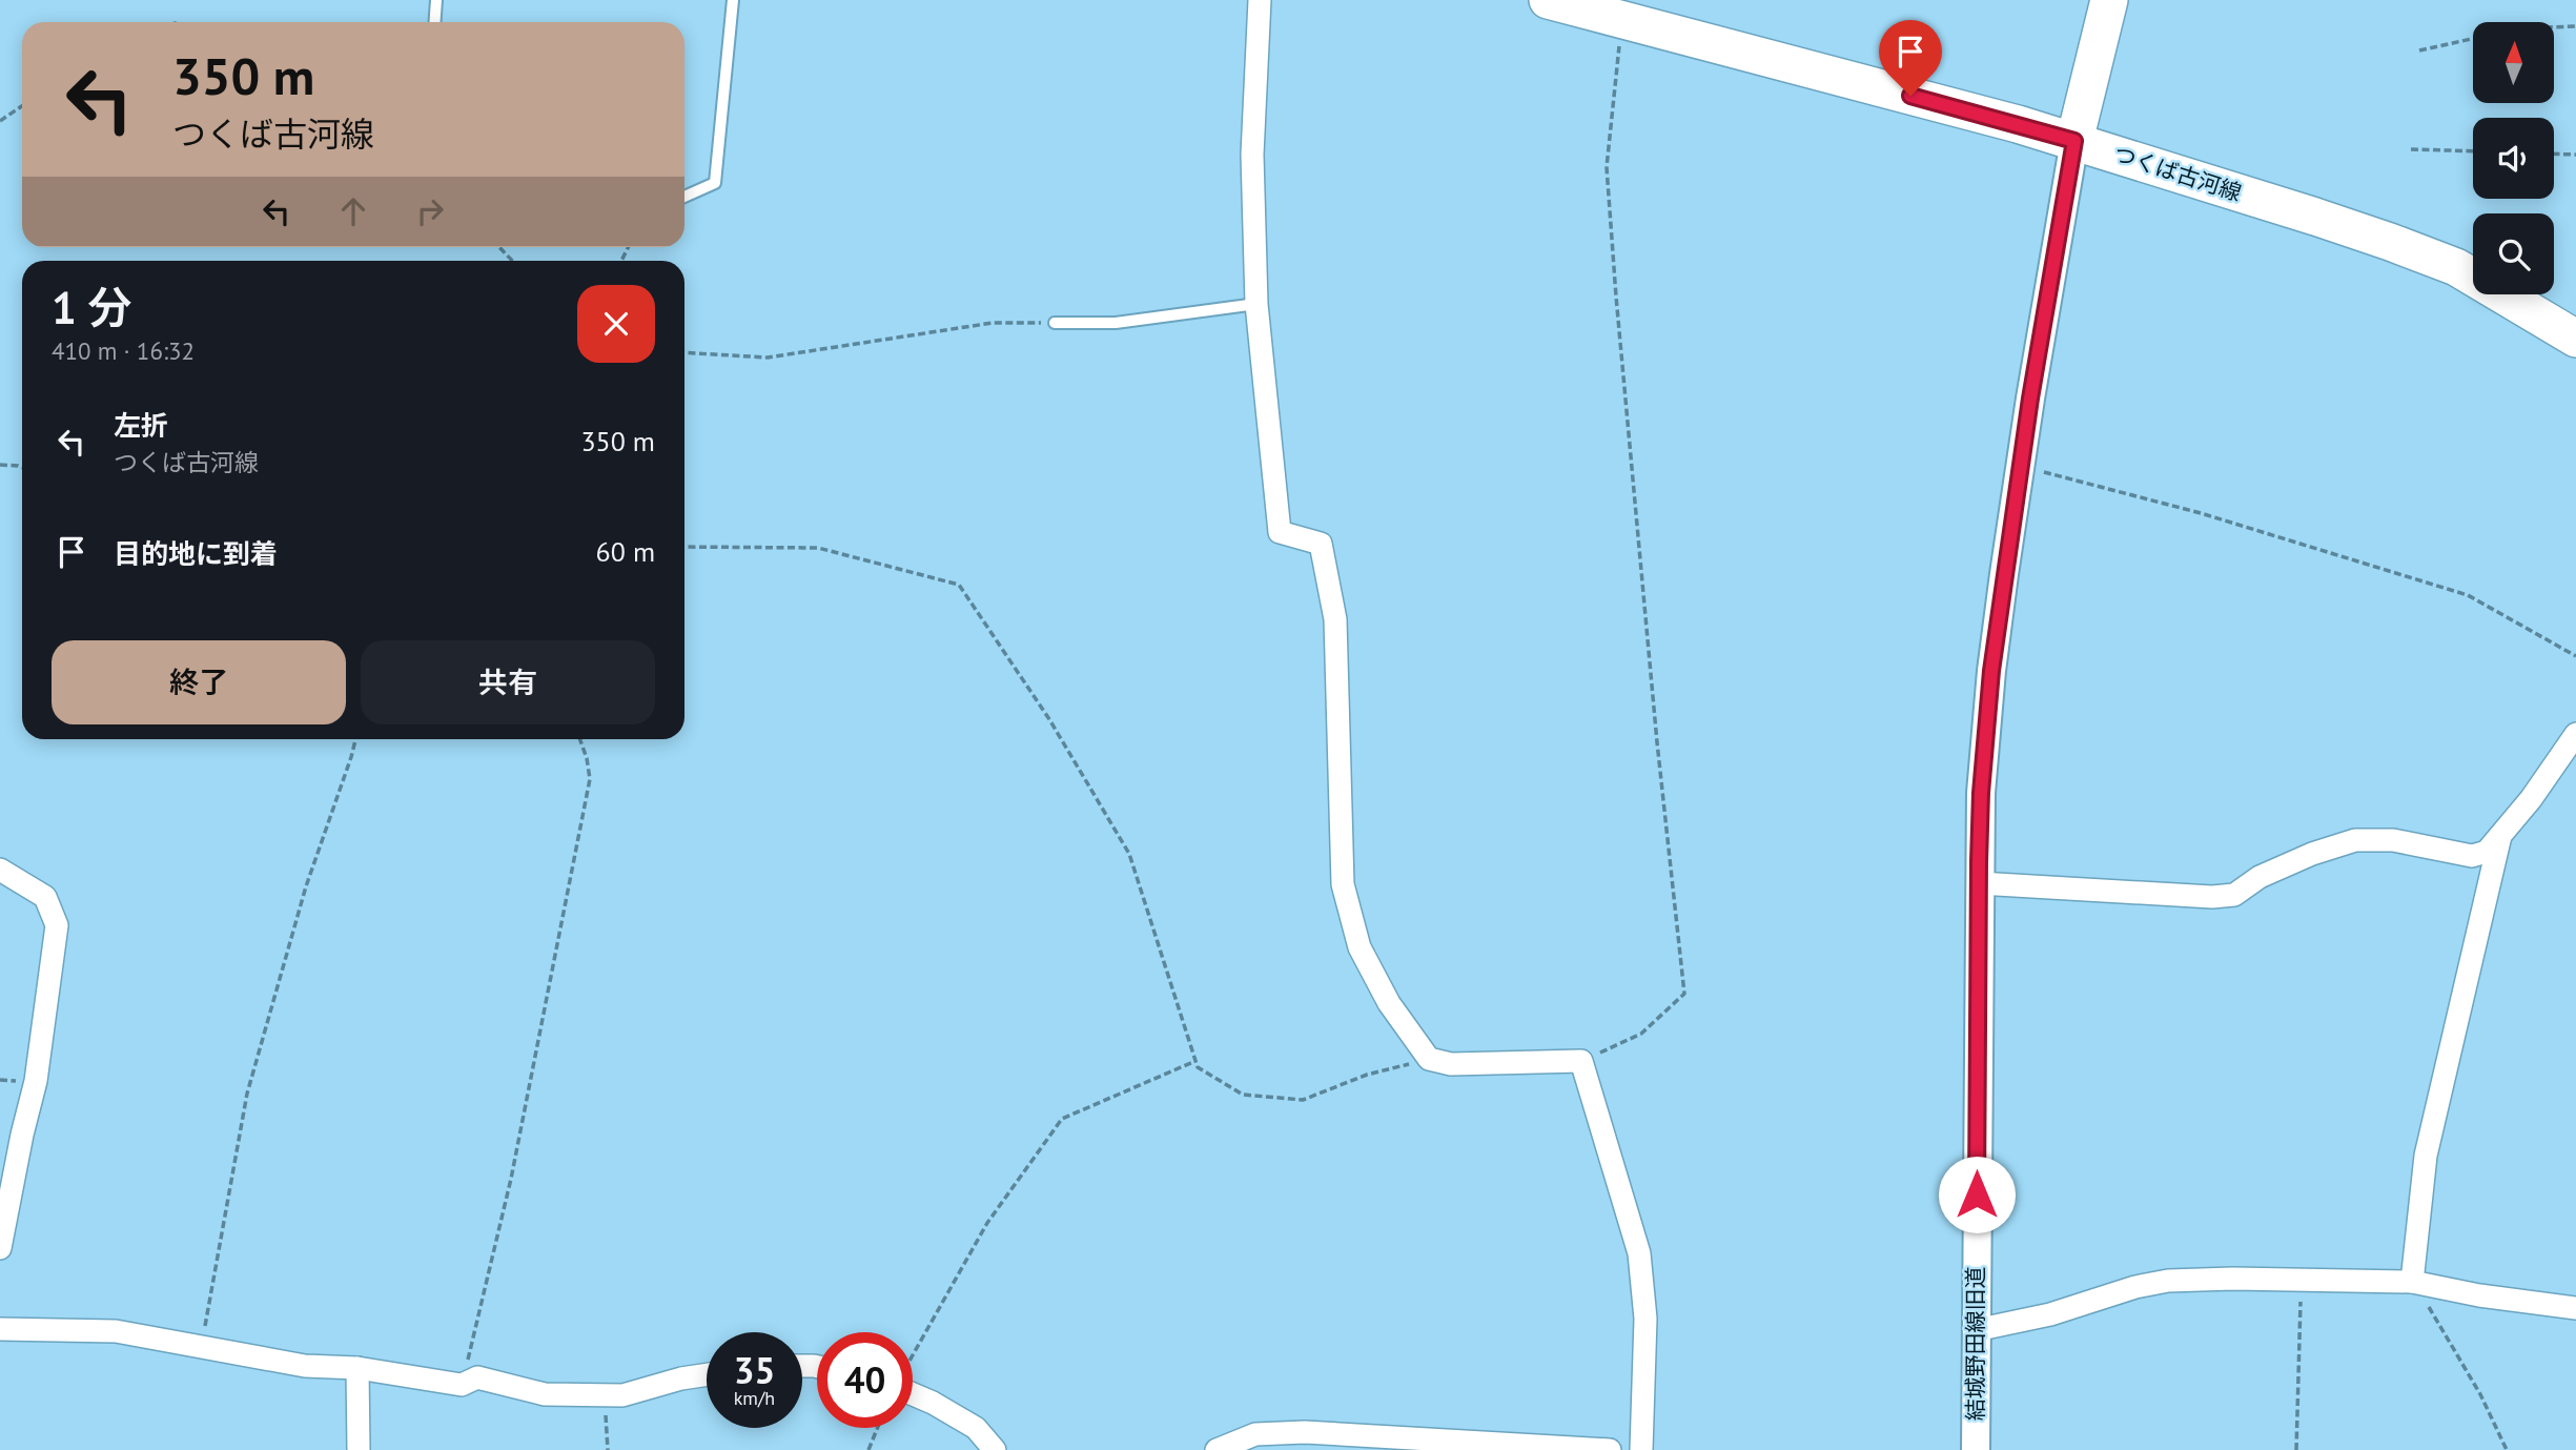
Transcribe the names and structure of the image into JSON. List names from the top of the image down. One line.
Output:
{"streets":{"main road":["つくば古河線"],"street":["結城野田線旧道"]},"crossings":[["つくば古河線","結城野田線旧道"]],"north":"top","page":{"turn":["350 m","つくば古河線"],"heading":["1 分","410 m · 16:32"],"list":[{"name":"左折","note":"つくば古河線","value":"350 m"},{"name":"目的地に到着","value":"60 m"}],"buttons":["終了","共有"],"speed":"35 km/h","limit":"40"}}
